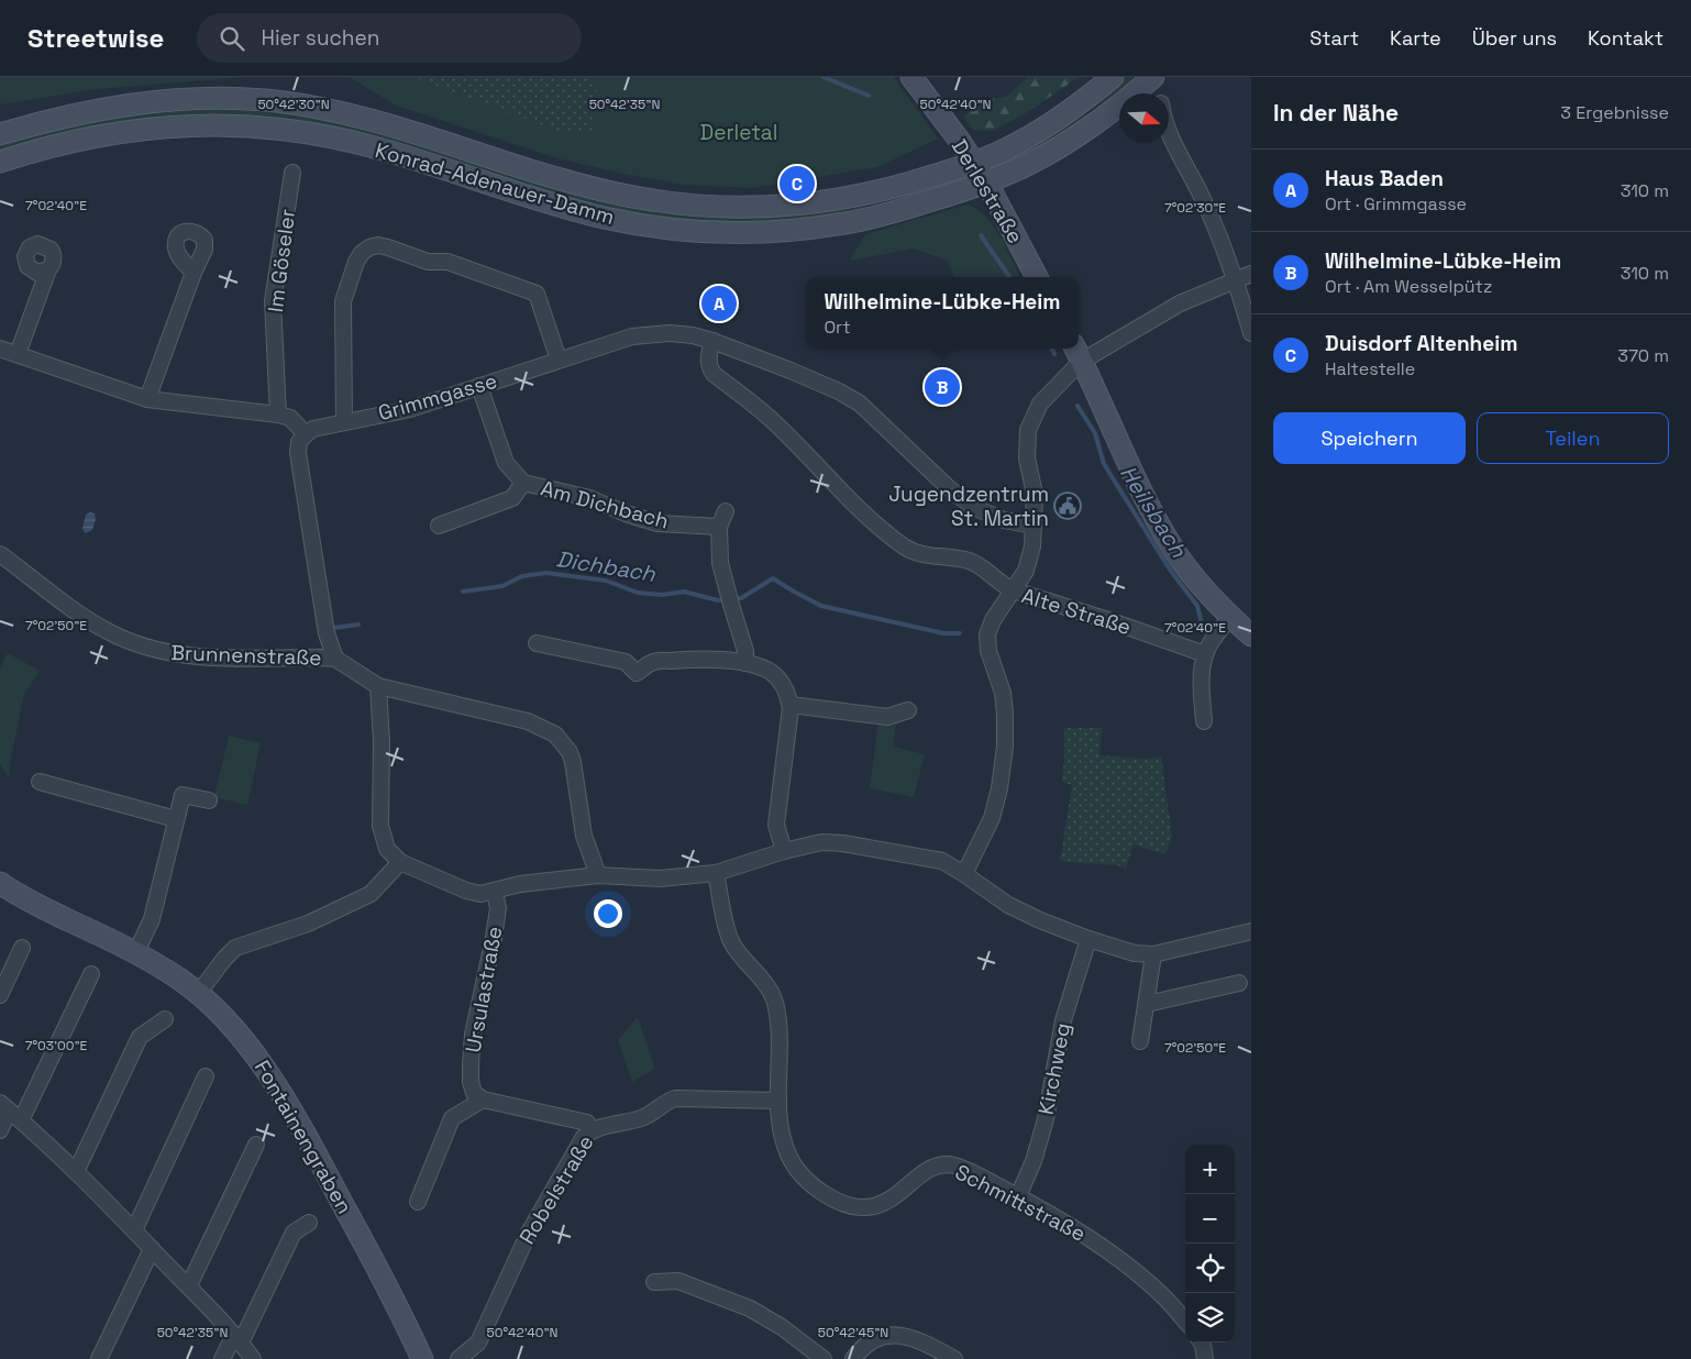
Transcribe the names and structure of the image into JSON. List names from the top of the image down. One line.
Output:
{"streets":{"main road":["Konrad-Adenauer-Damm","Derlestraße","Fontainengraben"],"street":["Im Göseler","Grimmgasse","Am Dichbach","Alte Straße","Brunnenstraße","Ursulastraße","Kirchweg","Robelstraße","Schmittstraße"]},"crossings":[["Konrad-Adenauer-Damm","Derlestraße"],["Grimmgasse","Am Dichbach"],["Kirchweg","Schmittstraße"],["Robelstraße","Schmittstraße"]],"water":["Heilsbach","Dichbach"],"parks":["Derletal"],"places":{"public building":["Jugendzentrum St. Martin"]},"north":"right","page":{"header":"Streetwise","search":"Hier suchen","nav":["Start","Karte","Über uns","Kontakt"],"heading":["In der Nähe","3 Ergebnisse"],"list":[{"mark":"A","name":"Haus Baden","note":"Ort · Grimmgasse","value":"310 m"},{"mark":"B","name":"Wilhelmine-Lübke-Heim","note":"Ort · Am Wesselpütz","value":"310 m"},{"mark":"C","name":"Duisdorf Altenheim","note":"Haltestelle","value":"370 m"}],"pins":["C","A","B"],"popup":["Wilhelmine-Lübke-Heim","Ort"],"buttons":["Speichern","Teilen"],"map_buttons":["+","−"]},"coordinates":["50°42'30\"N","50°42'35\"N","50°42'40\"N","7°02'40\"E","7°02'30\"E","7°02'50\"E","7°03'00\"E","50°42'45\"N"]}
